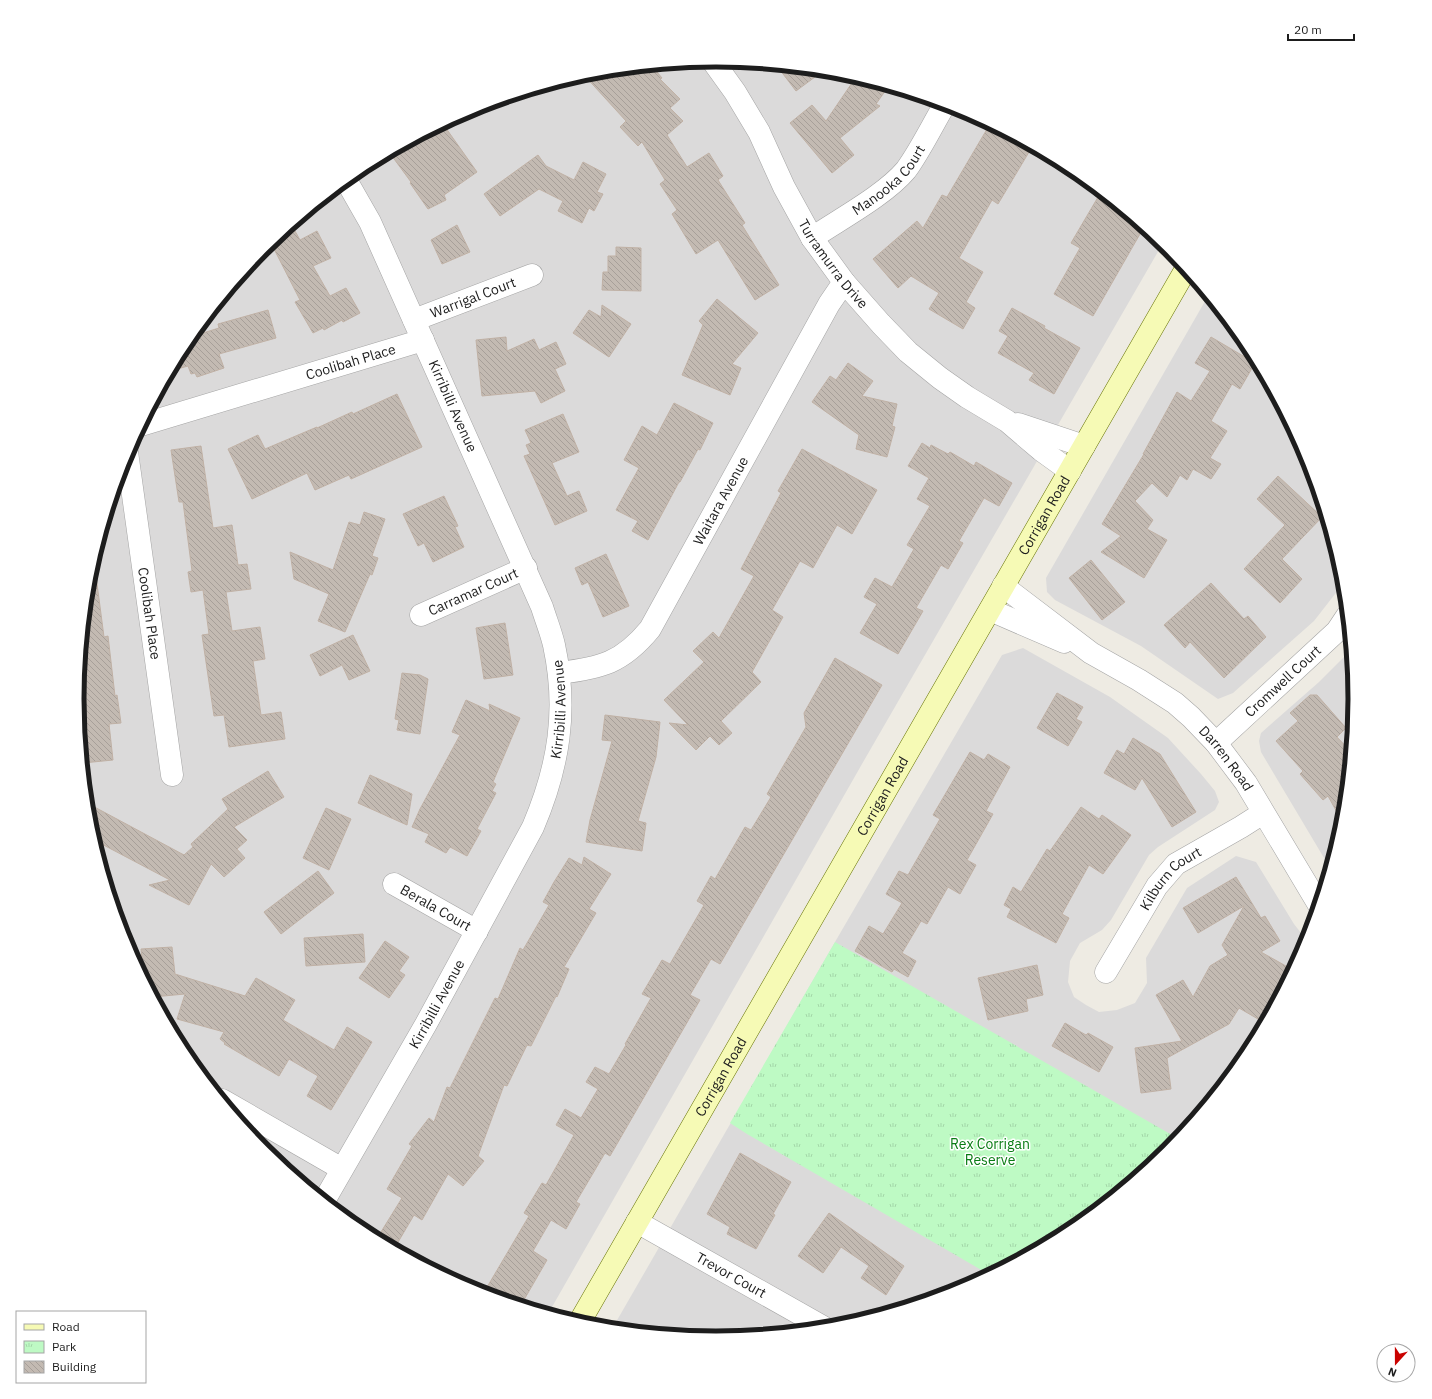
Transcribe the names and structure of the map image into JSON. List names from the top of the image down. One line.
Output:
{"streets":{"main road":["Corrigan Road"],"street":["Manooka Court","Turramurra Drive","Warrigal Court","Coolibah Place","Kirribilli Avenue","Waitara Avenue","Carramar Court","Cromwell Court","Darren Road","Kilburn Court","Berala Court","Trevor Court"]},"crossings":[["Manooka Court","Turramurra Drive"],["Turramurra Drive","Waitara Avenue"],["Turramurra Drive","Corrigan Road"],["Warrigal Court","Kirribilli Avenue"],["Coolibah Place","Kirribilli Avenue"],["Kirribilli Avenue","Waitara Avenue"],["Kirribilli Avenue","Carramar Court"],["Kirribilli Avenue","Berala Court"],["Corrigan Road","Darren Road"],["Corrigan Road","Trevor Court"],["Cromwell Court","Darren Road"],["Darren Road","Kilburn Court"]],"parks":["Rex Corrigan Reserve"],"legend":["Road","Park","Building"],"scale_bar":"20 m","north":"bottom"}
